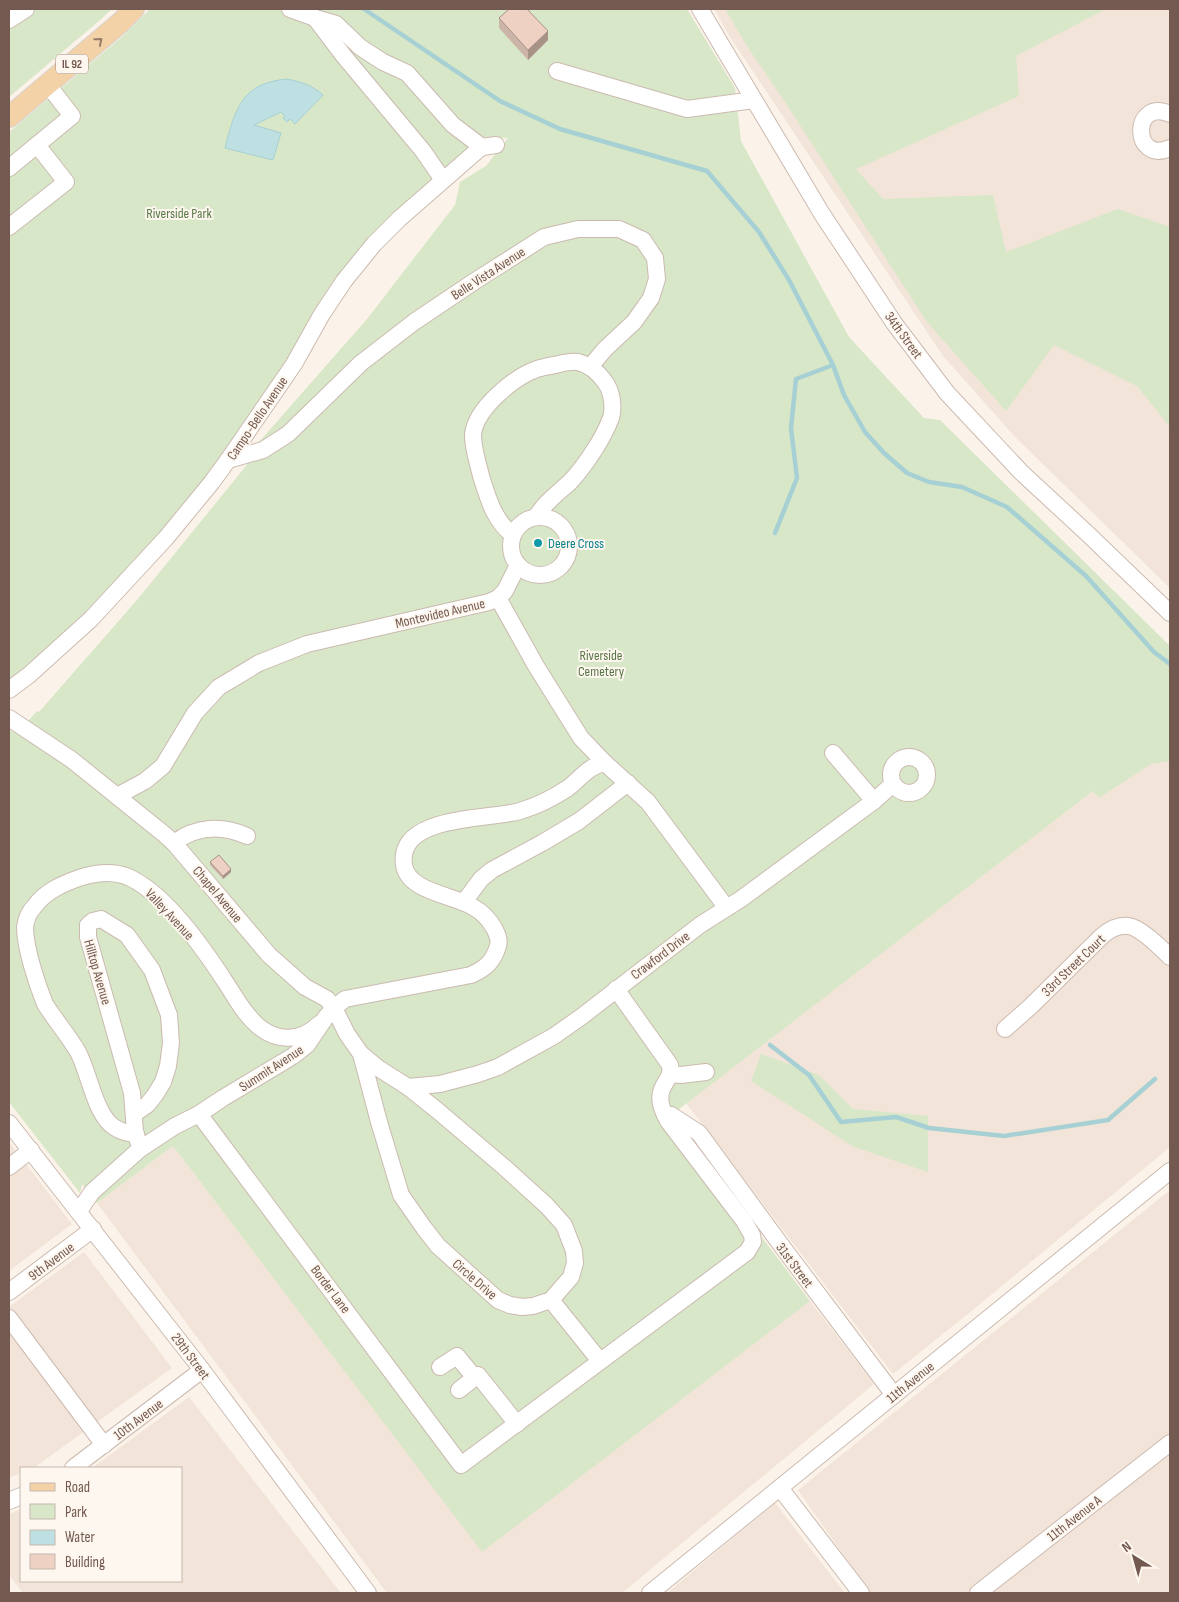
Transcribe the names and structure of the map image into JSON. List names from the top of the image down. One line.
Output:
{"streets":{"main road":["IL 92"],"street":["Belle Vista Avenue","34th Street","Campo-Bello Avenue","Montevideo Avenue","Chapel Avenue","Valley Avenue","Crawford Drive","33rd Street Court","Hilltop Avenue","Summit Avenue","9th Avenue","31st Street","Circle Drive","Border Lane","29th Street","11th Avenue","10th Avenue","11th Avenue A"]},"crossings":[["Belle Vista Avenue","Campo-Bello Avenue"],["Montevideo Avenue","Chapel Avenue"],["Montevideo Avenue","Crawford Drive"],["Montevideo Avenue","Summit Avenue"],["Chapel Avenue","Valley Avenue"],["Chapel Avenue","Crawford Drive"],["Chapel Avenue","Summit Avenue"],["Chapel Avenue","Circle Drive"],["Valley Avenue","Hilltop Avenue"],["Valley Avenue","Summit Avenue"],["Hilltop Avenue","Summit Avenue"],["Summit Avenue","Border Lane"],["Summit Avenue","29th Street"],["9th Avenue","29th Street"],["31st Street","11th Avenue"],["29th Street","10th Avenue"]],"parks":["Riverside Park","Riverside Cemetery"],"places":["Deere Cross"],"legend":["Road","Park","Water","Building"],"north":"top left"}
